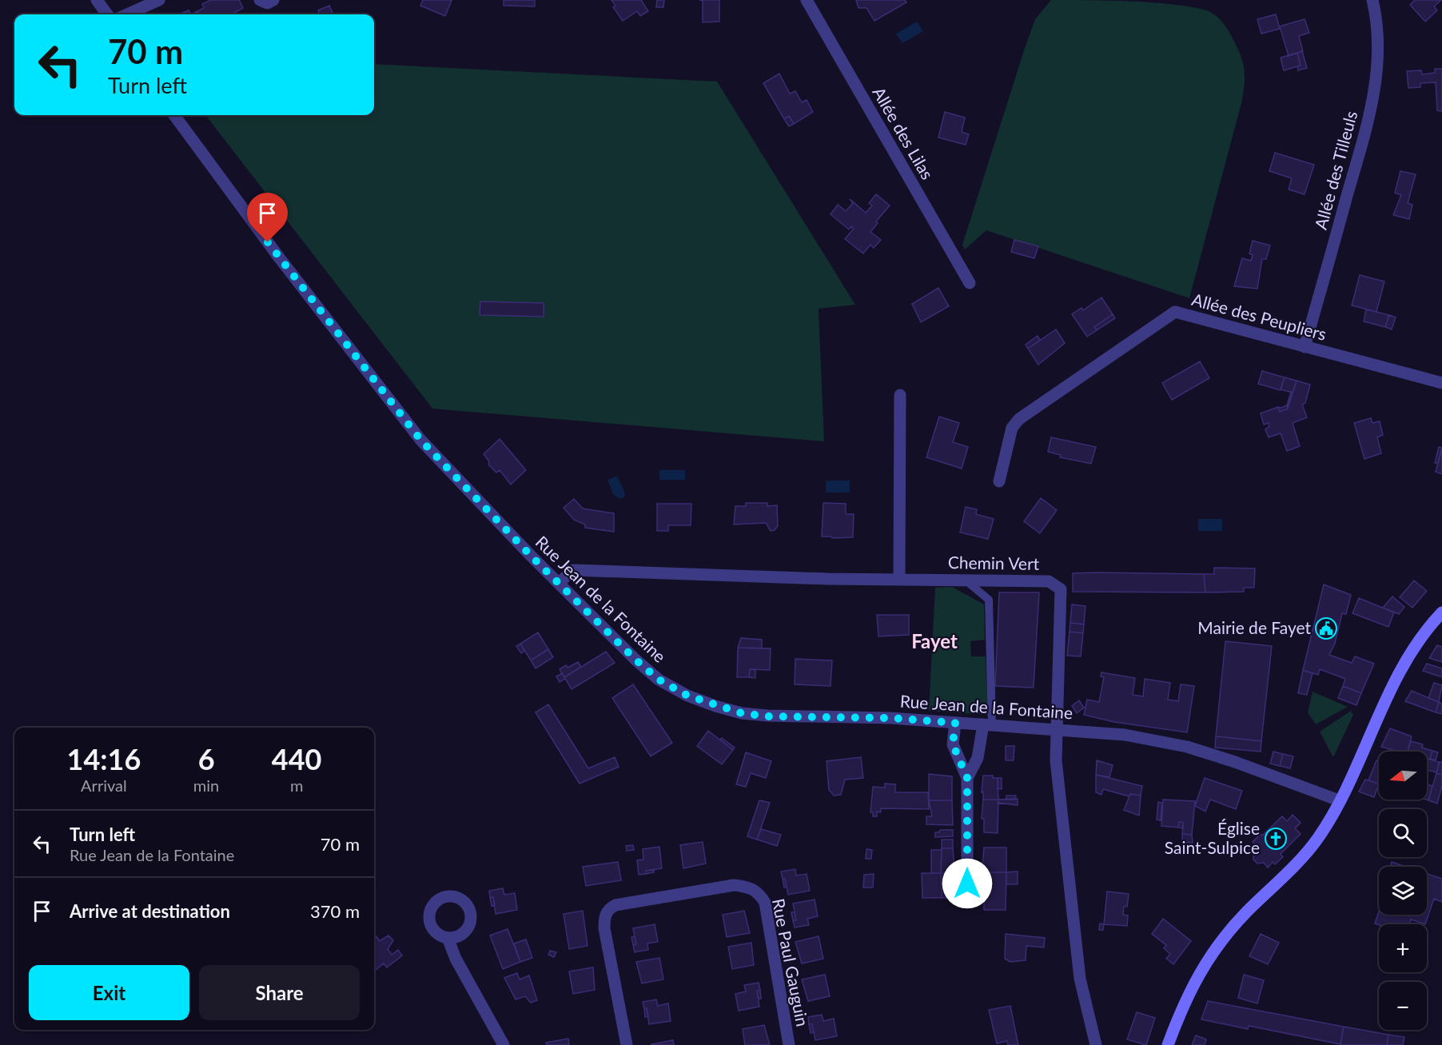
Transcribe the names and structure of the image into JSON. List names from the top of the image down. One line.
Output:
{"streets":{"street":["Allée des Lilas","Allée des Tilleuls","Allée des Peupliers","Chemin Vert","Rue Jean de la Fontaine","Rue Paul Gauguin"]},"crossings":[["Allée des Tilleuls","Allée des Peupliers"],["Chemin Vert","Rue Jean de la Fontaine"]],"districts":["Fayet"],"places":{"public building":["Mairie de Fayet"],"church":["Église Saint-Sulpice"]},"north":"left","page":{"turn":["70 m","Turn left"],"eta":["14:16","Arrival","6","min","440","m"],"map_buttons":["+","−"],"list":[{"name":"Turn left","note":"Rue Jean de la Fontaine","value":"70 m"},{"name":"Arrive at destination","value":"370 m"}],"buttons":["Exit","Share"]}}
